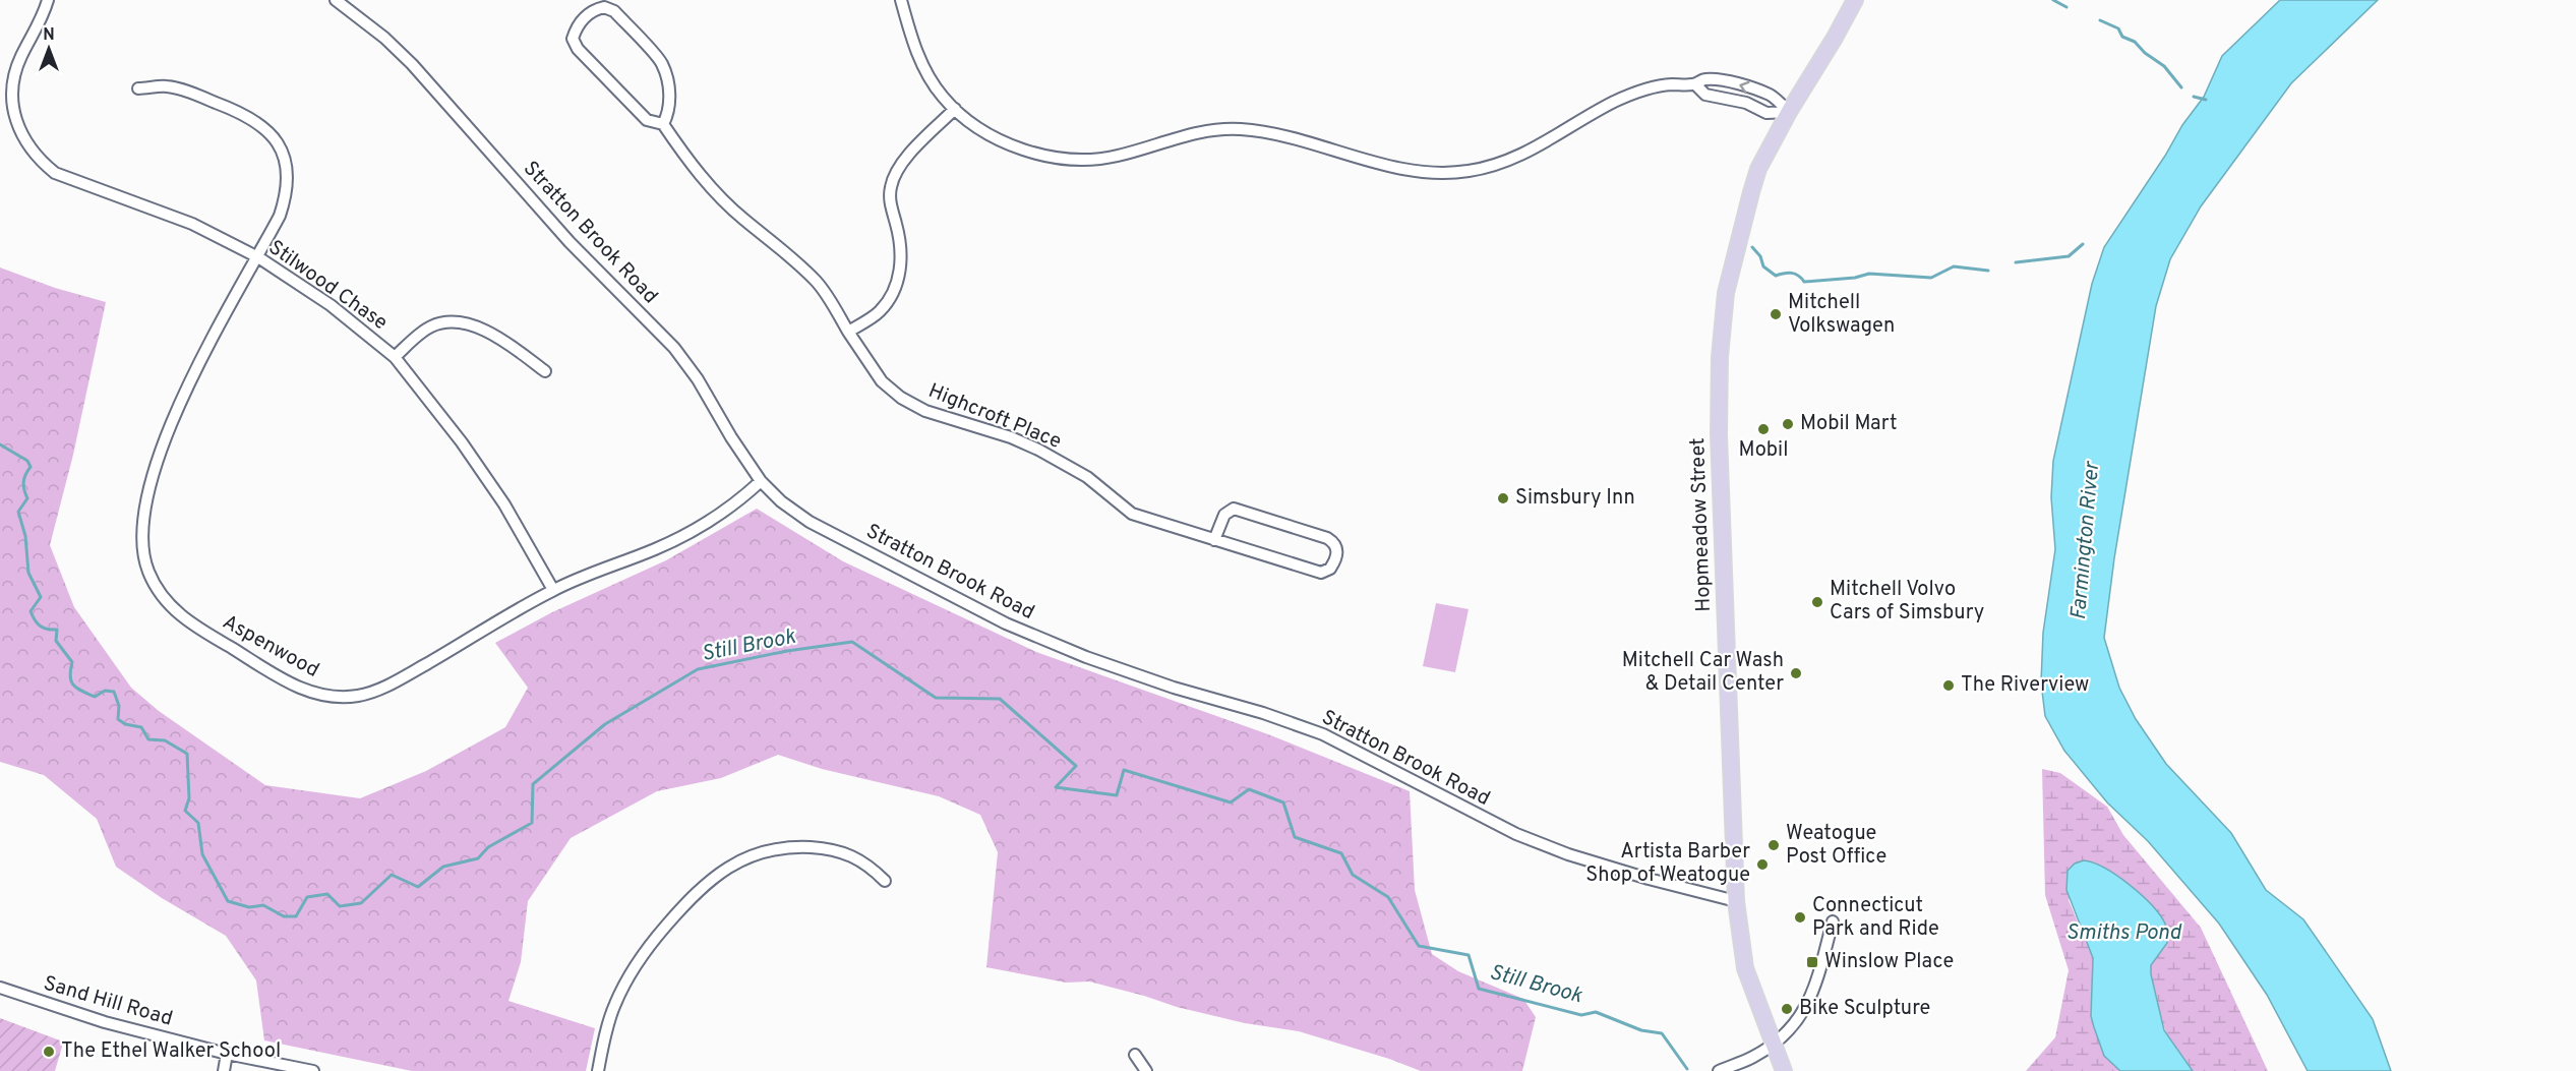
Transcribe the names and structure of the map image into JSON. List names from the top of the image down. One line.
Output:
{"streets":{"highway":["Hopmeadow Street"],"street":["Stratton Brook Road","Stilwood Chase","Highcroft Place","Aspenwood","Sand Hill Road"]},"crossings":[["Stratton Brook Road","Hopmeadow Street"],["Stratton Brook Road","Aspenwood"],["Stilwood Chase","Aspenwood"]],"water":["Farmington River","Still Brook","Smiths Pond"],"places":{"other":["Mitchell Volkswagen","Mobil Mart","Mobil","Simsbury Inn","Mitchell Volvo Cars of Simsbury","Mitchell Car Wash & Detail Center","The Riverview","Weatogue Post Office","Artista Barber Shop of Weatogue","Connecticut Park and Ride","Bike Sculpture","The Ethel Walker School"],"transit":["Winslow Place"]},"north":"top"}
